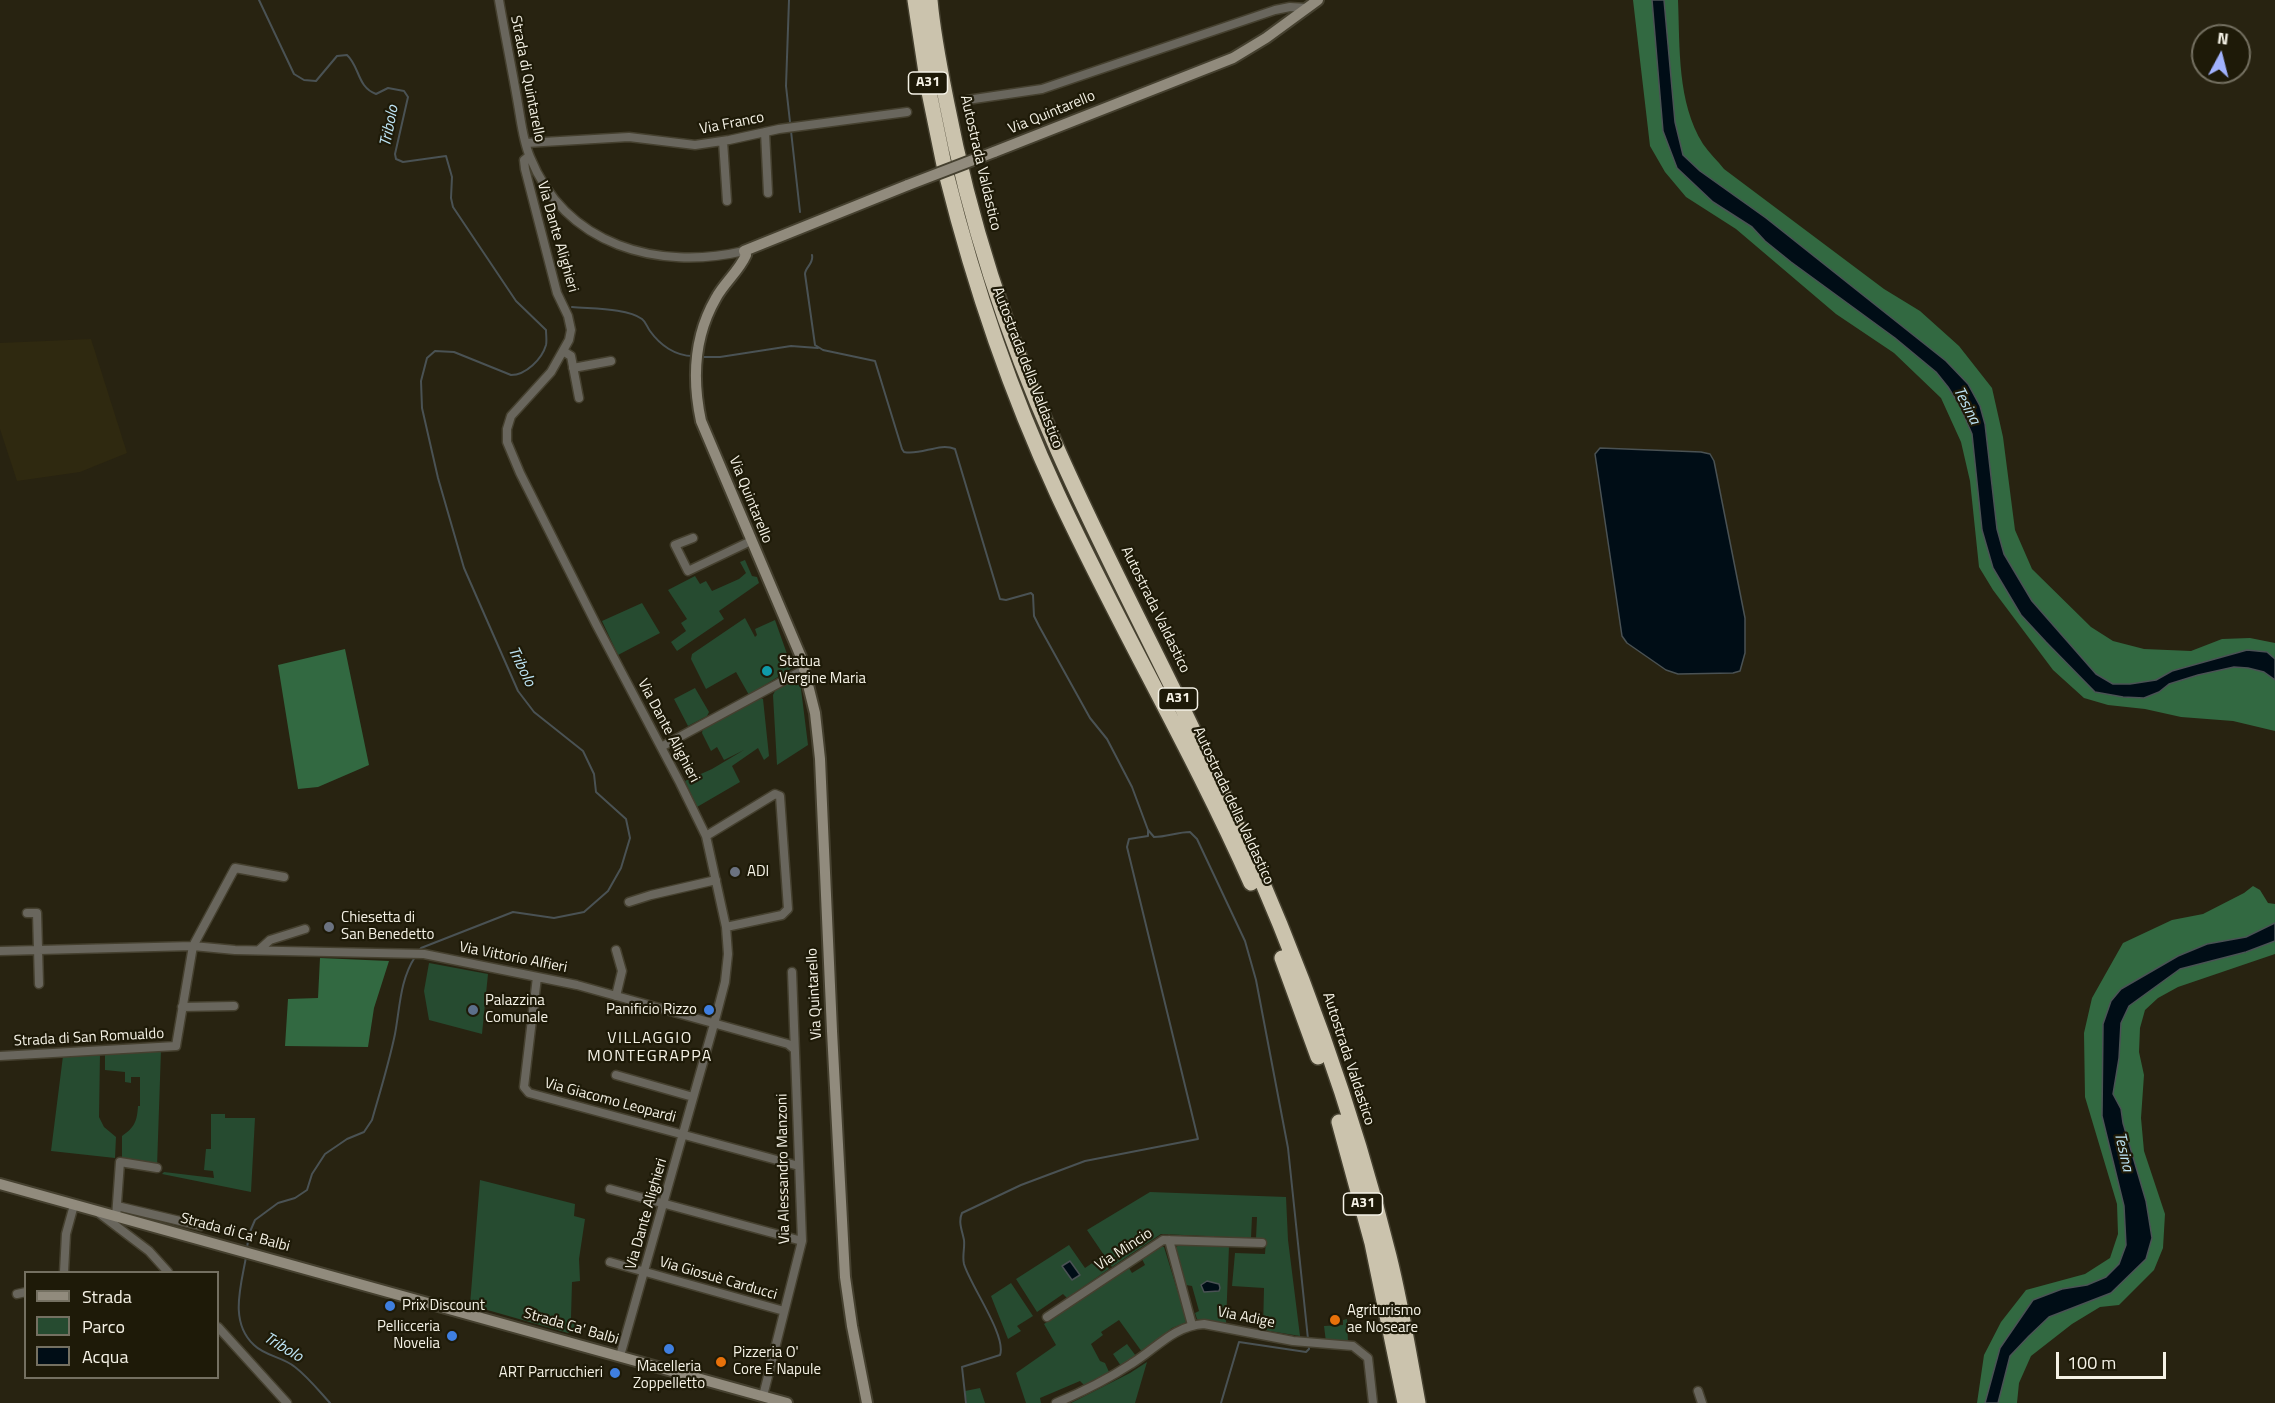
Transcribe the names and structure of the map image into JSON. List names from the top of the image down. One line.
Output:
{"streets":{"highway":["A31","Autostrada Valdastico","Autostrada della Valdastico"],"street":["Strada di Quintarello","Via Quintarello","Via Franco","Via Dante Alighieri","Via Vittorio Alfieri","Strada di San Romualdo","Via Giacomo Leopardi","Via Alessandro Manzoni","Strada di Ca' Balbi","Via Mincio","Via Giosuè Carducci","Via Adige","Strada Ca' Balbi"]},"crossings":[["Strada di Quintarello","Via Quintarello"],["Strada di Quintarello","Via Franco"],["Strada di Quintarello","Via Dante Alighieri"],["Via Dante Alighieri","Via Vittorio Alfieri"],["Via Dante Alighieri","Via Giacomo Leopardi"],["Via Dante Alighieri","Via Giosuè Carducci"],["Via Dante Alighieri","Strada Ca' Balbi"],["Via Vittorio Alfieri","Strada di San Romualdo"],["Via Vittorio Alfieri","Via Giacomo Leopardi"],["Via Vittorio Alfieri","Via Alessandro Manzoni"],["Via Giacomo Leopardi","Via Alessandro Manzoni"],["Via Alessandro Manzoni","Via Giosuè Carducci"],["Via Alessandro Manzoni","Strada Ca' Balbi"],["Strada di Ca' Balbi","Strada Ca' Balbi"]],"districts":["VILLAGGIO MONTEGRAPPA"],"water":["Tribolo","Tesina"],"places":["Statua Vergine Maria","ADI","Chiesetta di San Benedetto","Palazzina Comunale","Panificio Rizzo","Prix Discount","Agriturismo ae Noseare","Pellicceria Novelia","Macelleria Zoppelletto","Pizzeria O' Core E Napule","ART Parrucchieri"],"legend":["Strada","Parco","Acqua"],"scale_bar":"100 m","north":"top"}
